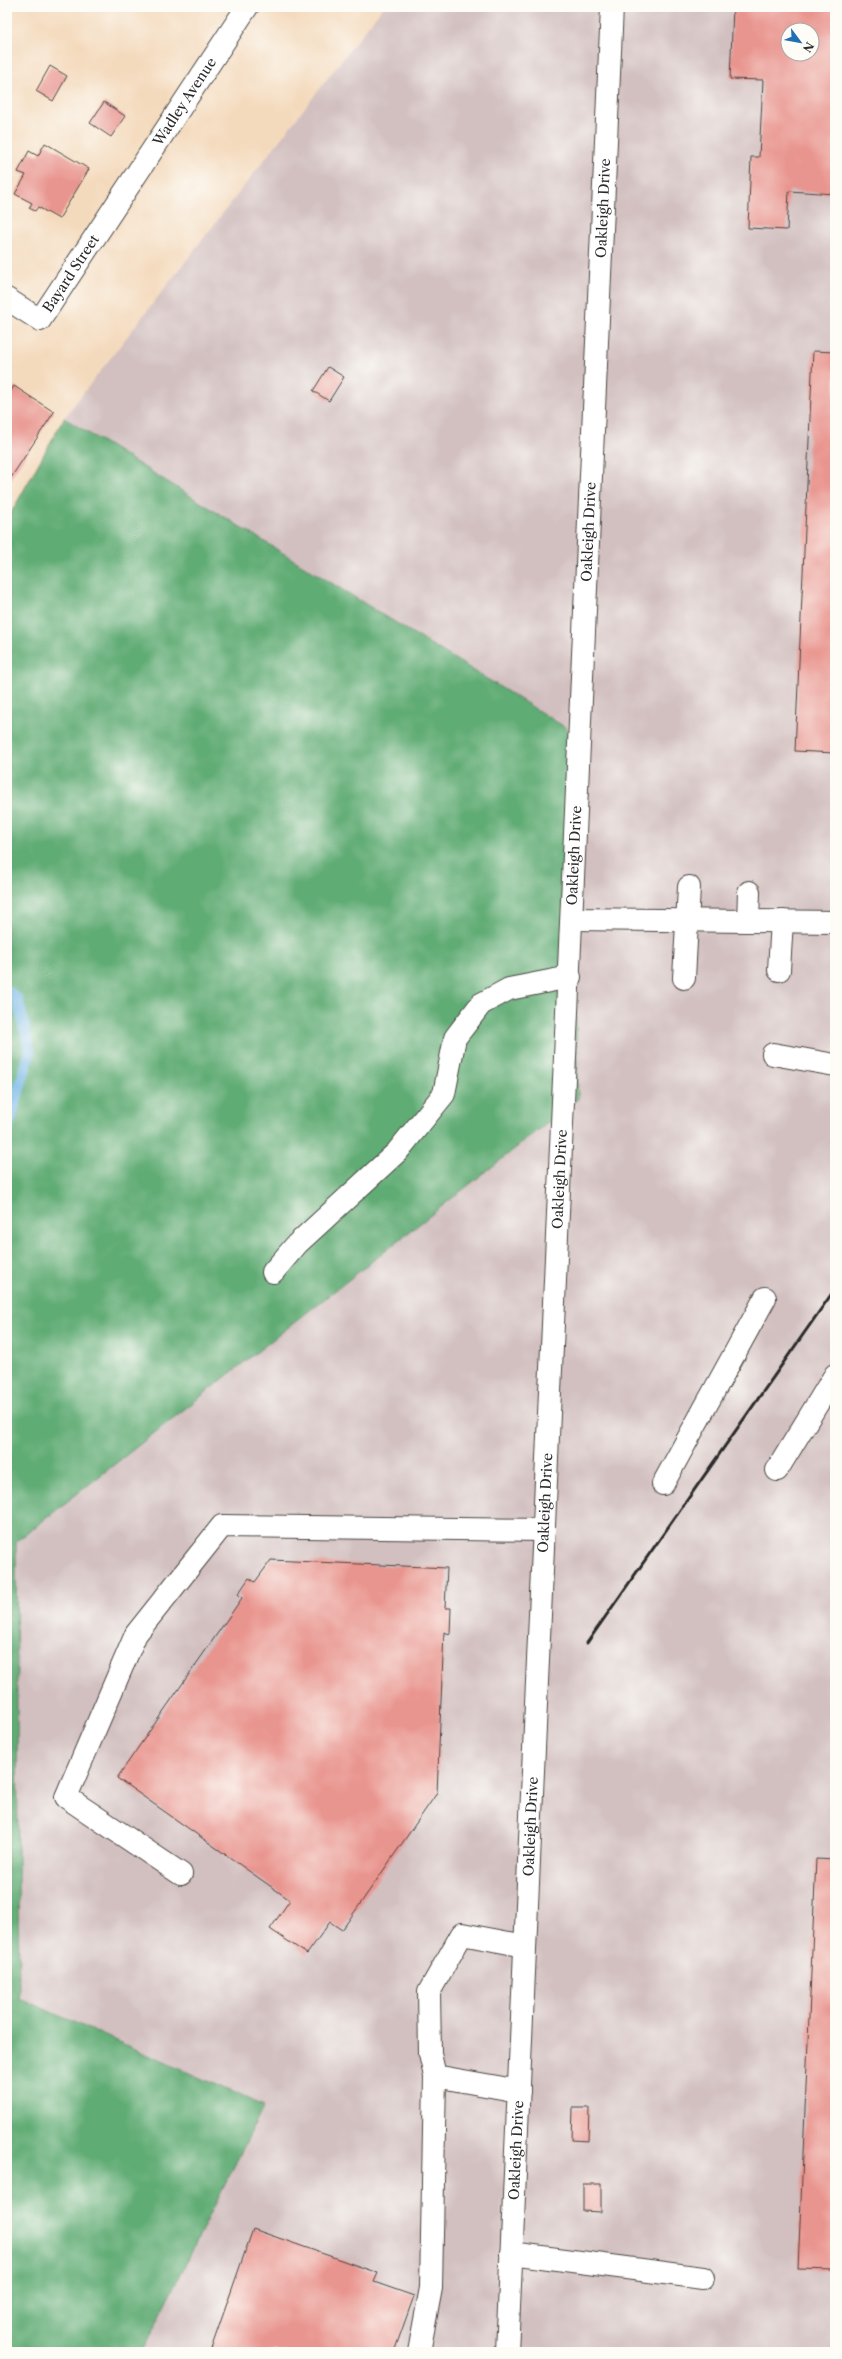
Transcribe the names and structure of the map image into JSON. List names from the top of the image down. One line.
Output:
{"streets":{"street":["Wadley Avenue","Oakleigh Drive","Bayard Street"]},"crossings":[["Wadley Avenue","Bayard Street"]],"north":"bottom right"}
